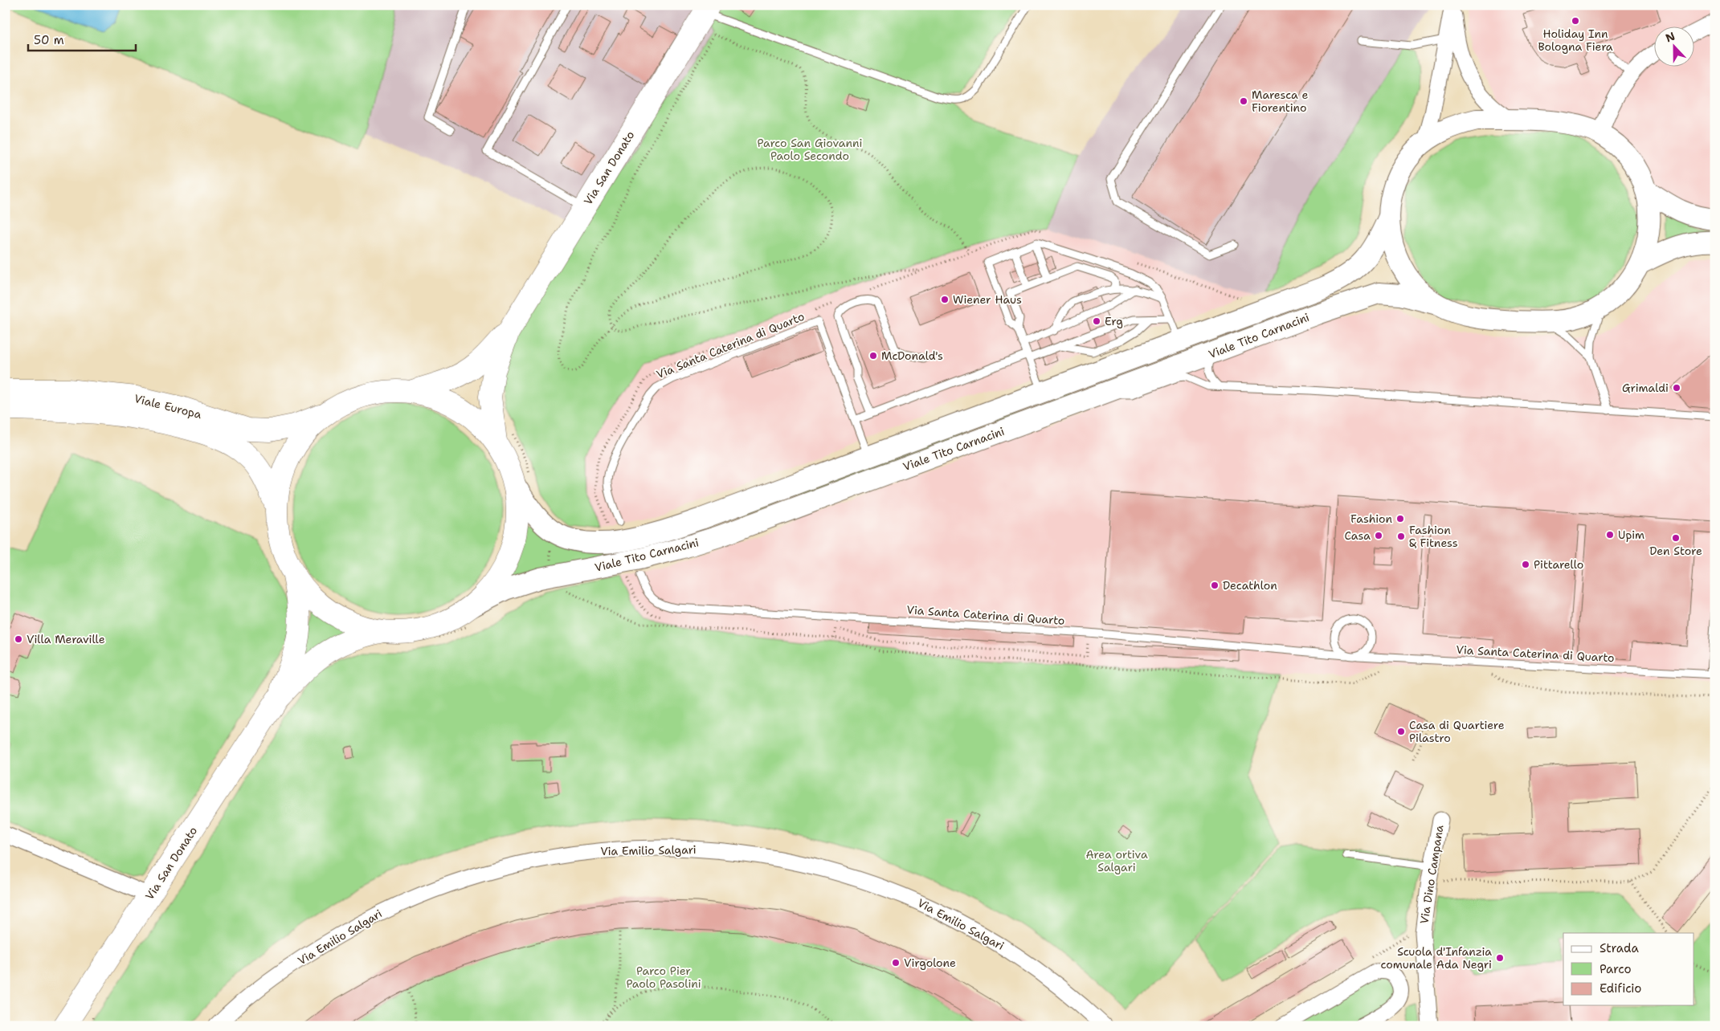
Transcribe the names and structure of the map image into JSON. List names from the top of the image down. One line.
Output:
{"streets":{"main road":["Via San Donato","Viale Tito Carnacini","Viale Europa"],"street":["Via Emilio Salgari","Via Dino Campana"],"lane":["Via Santa Caterina di Quarto"]},"crossings":[["Viale Tito Carnacini","Via Santa Caterina di Quarto"]],"parks":["Parco San Giovanni Paolo Secondo","Area ortiva Salgari","Parco Pier Paolo Pasolini"],"places":["Holiday Inn Bologna Fiera","Maresca e Fiorentino","Wiener Haus","Erg","McDonald's","Grimaldi","Fashion","Upim","Casa","Fashion & Fitness","Den Store","Pittarello","Decathlon","Villa Meraville","Casa di Quartiere Pilastro","Scuola d'Infanzia comunale Ada Negri","Virgolone"],"legend":["Strada","Parco","Edificio"],"scale_bar":"50 m","north":"top"}
